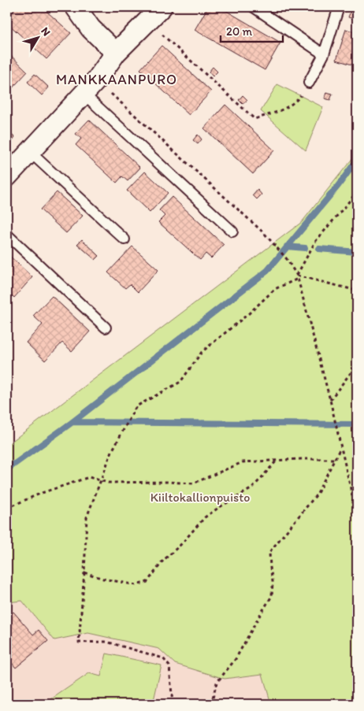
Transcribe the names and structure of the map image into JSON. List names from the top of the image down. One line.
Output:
{"districts":["MANKKAANPURO"],"parks":["Kiiltokallionpuisto"],"scale_bar":"20 m","north":"top right"}
